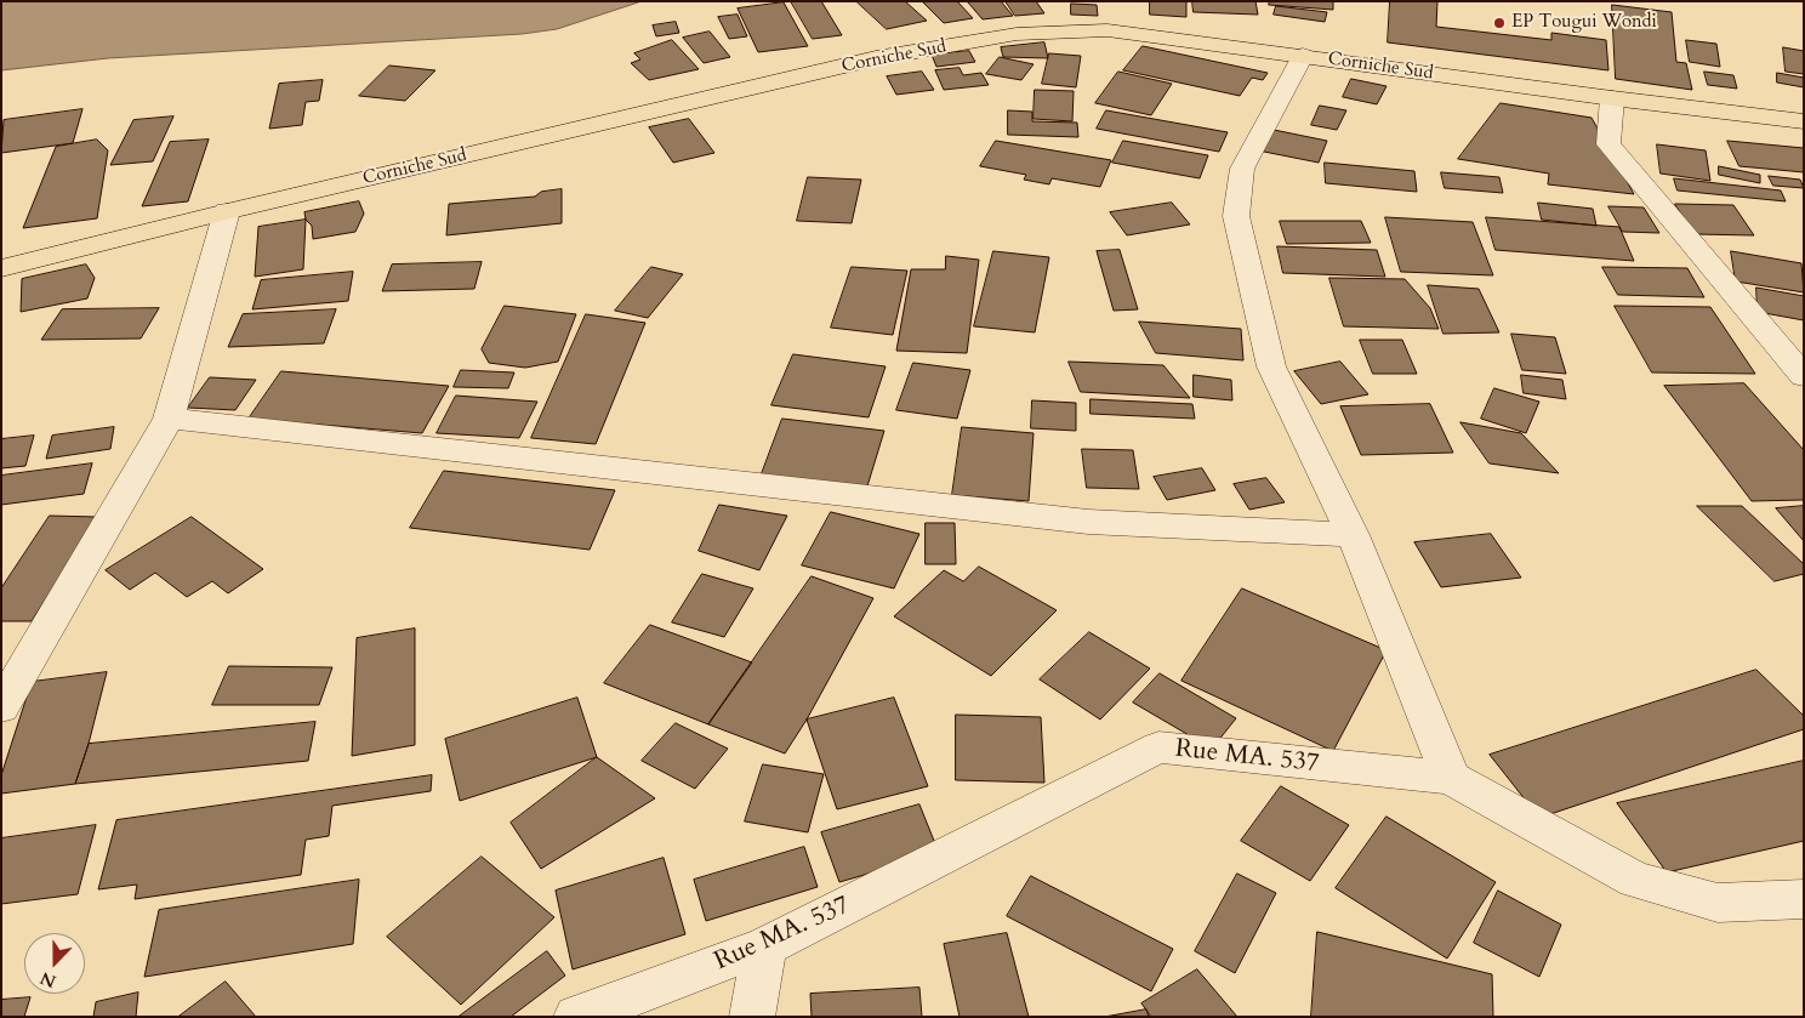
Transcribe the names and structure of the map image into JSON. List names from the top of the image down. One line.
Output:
{"streets":{"main road":["Corniche Sud"],"street":["Rue MA. 537"]},"places":["EP Tougui Wondi"],"north":"bottom"}
